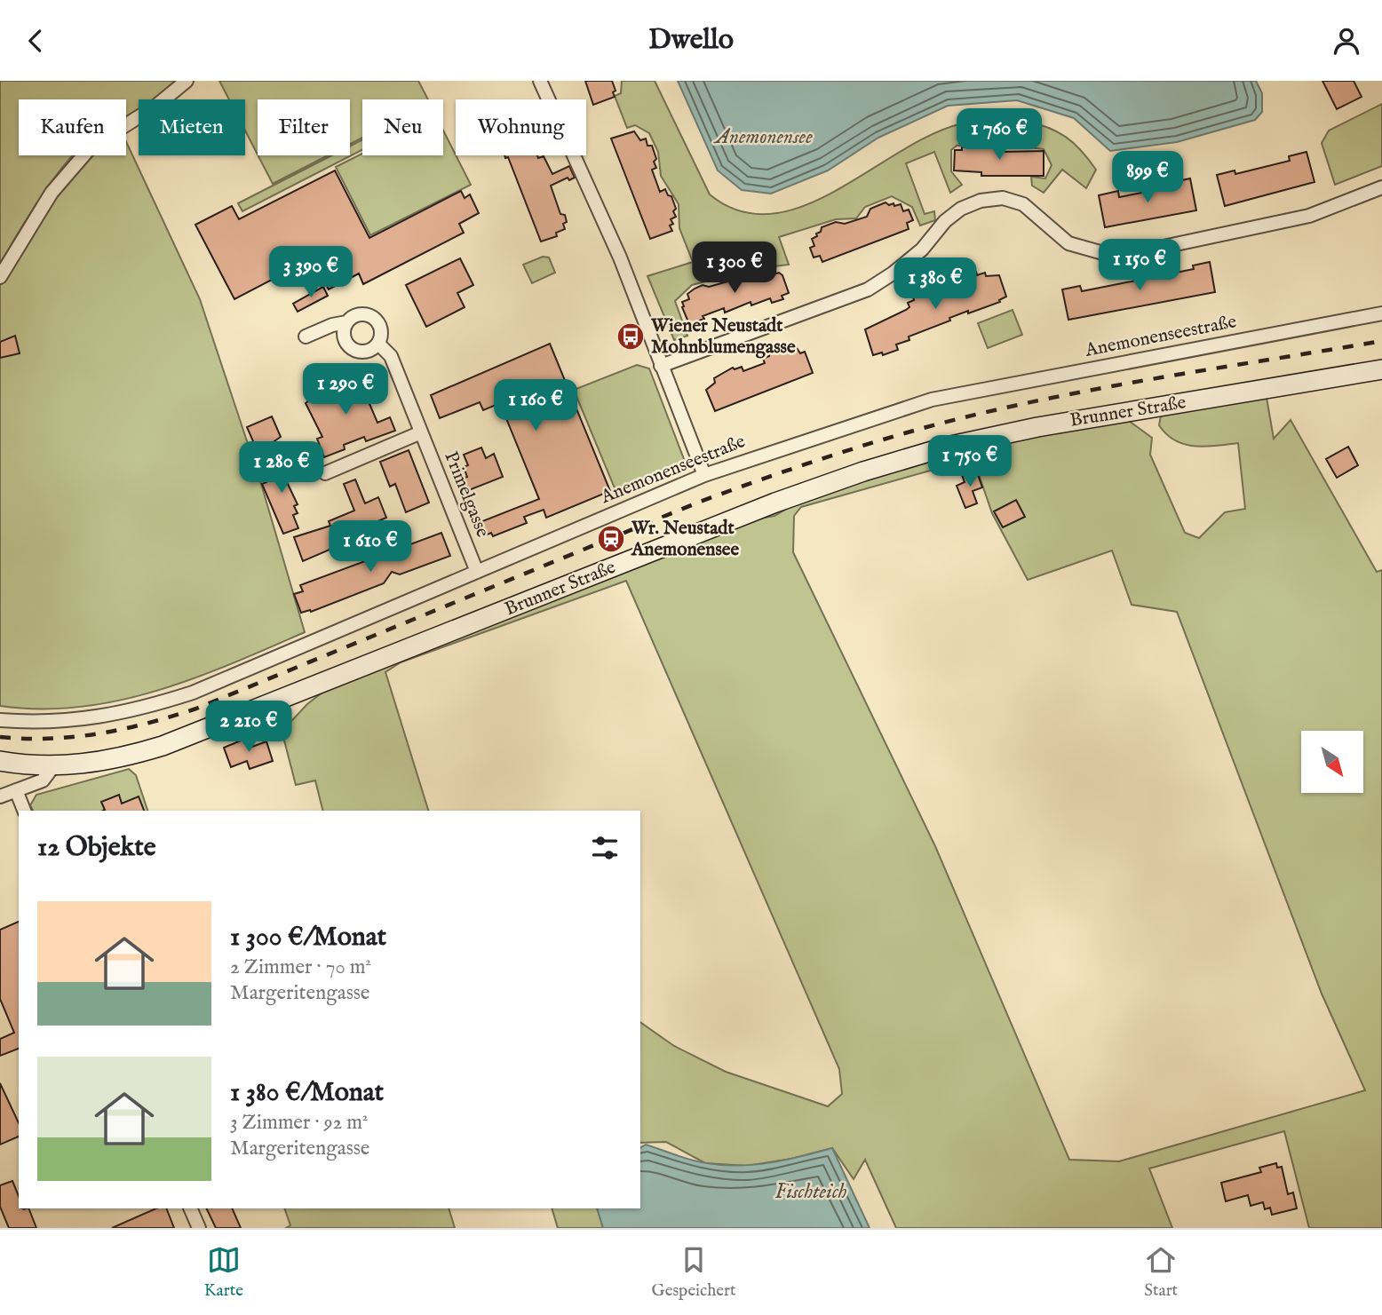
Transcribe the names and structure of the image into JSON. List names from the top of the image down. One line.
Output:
{"streets":{"main road":["Brunner Straße"],"street":["Anemonenseestraße","Primelgasse"]},"crossings":[["Anemonenseestraße","Primelgasse"]],"water":["Anemonensee","Fischteich"],"places":{"bus stop":["Wiener Neustadt Mohnblumengasse"],"station":["Wr. Neustadt Anemonensee"]},"north":"bottom right","page":{"header":"Dwello","chip":["Kaufen","Mieten","Filter","Neu","Wohnung"],"price":["1 760 €","899 €","1 150 €","1 300 €","3 390 €","1 380 €","1 290 €","1 160 €","1 750 €","1 280 €","1 610 €","2 210 €"],"heading":"12 Objekte","list":[{"name":"1 300 €/Monat","note":"2 Zimmer · 70 m² · Margeritengasse"},{"name":"1 380 €/Monat","note":"3 Zimmer · 92 m² · Margeritengasse"}],"tabs":["Karte","Gespeichert","Start"]}}
